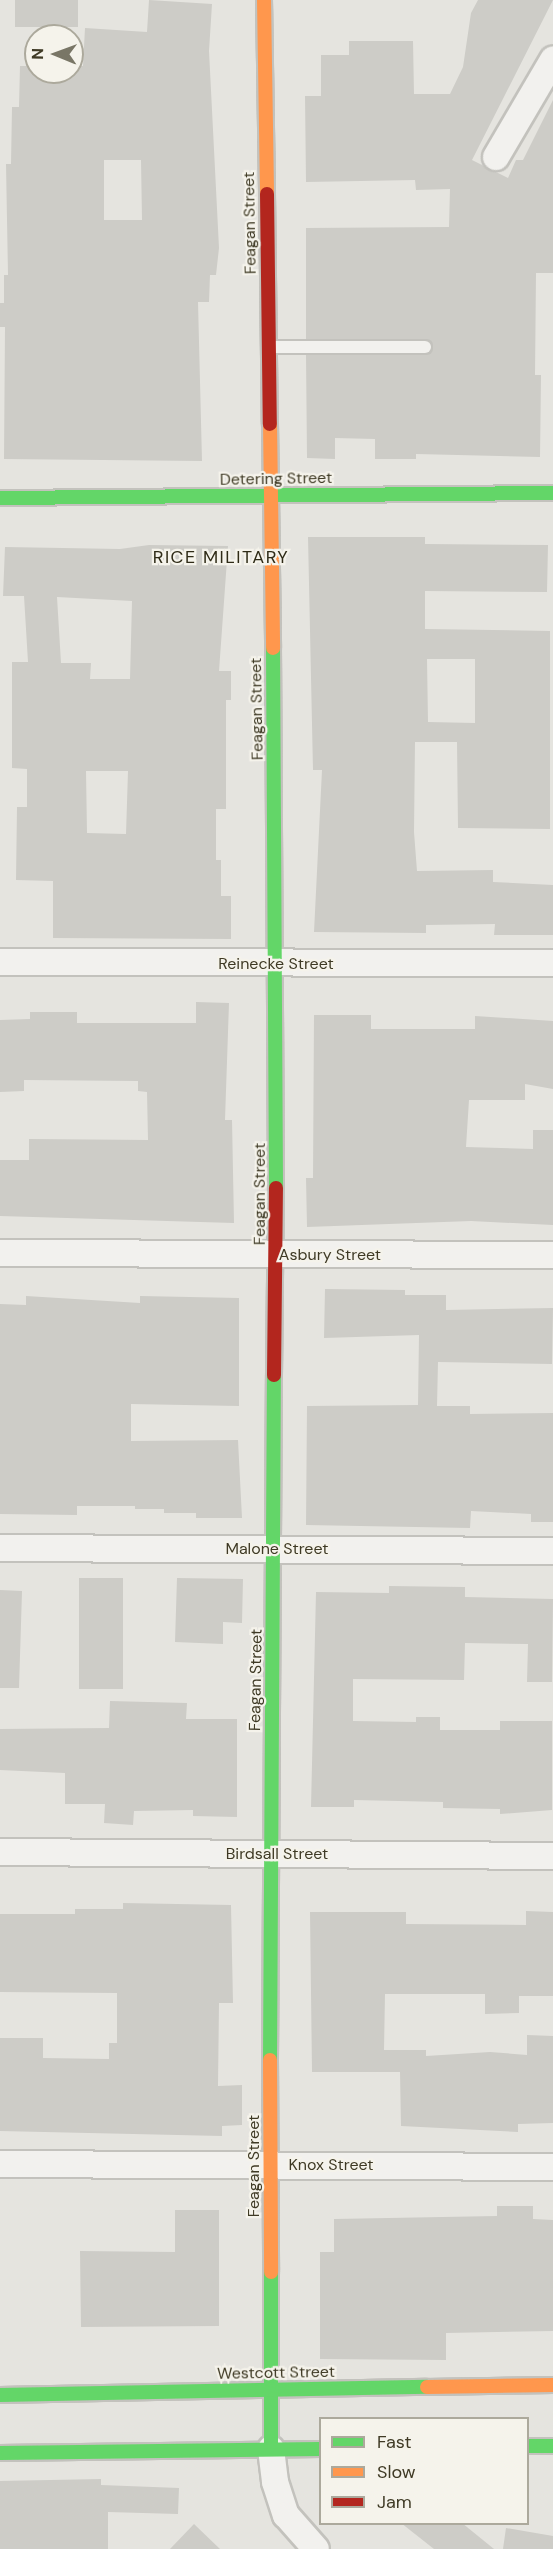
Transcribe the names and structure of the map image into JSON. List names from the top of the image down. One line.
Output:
{"streets":{"street":["Feagan Street","Detering Street","Reinecke Street","Asbury Street","Malone Street","Birdsall Street","Knox Street","Westcott Street"]},"crossings":[["Feagan Street","Detering Street"],["Feagan Street","Reinecke Street"],["Feagan Street","Asbury Street"],["Feagan Street","Malone Street"],["Feagan Street","Birdsall Street"],["Feagan Street","Knox Street"],["Feagan Street","Westcott Street"]],"districts":["RICE MILITARY"],"legend":["Fast","Slow","Jam"],"north":"left"}
